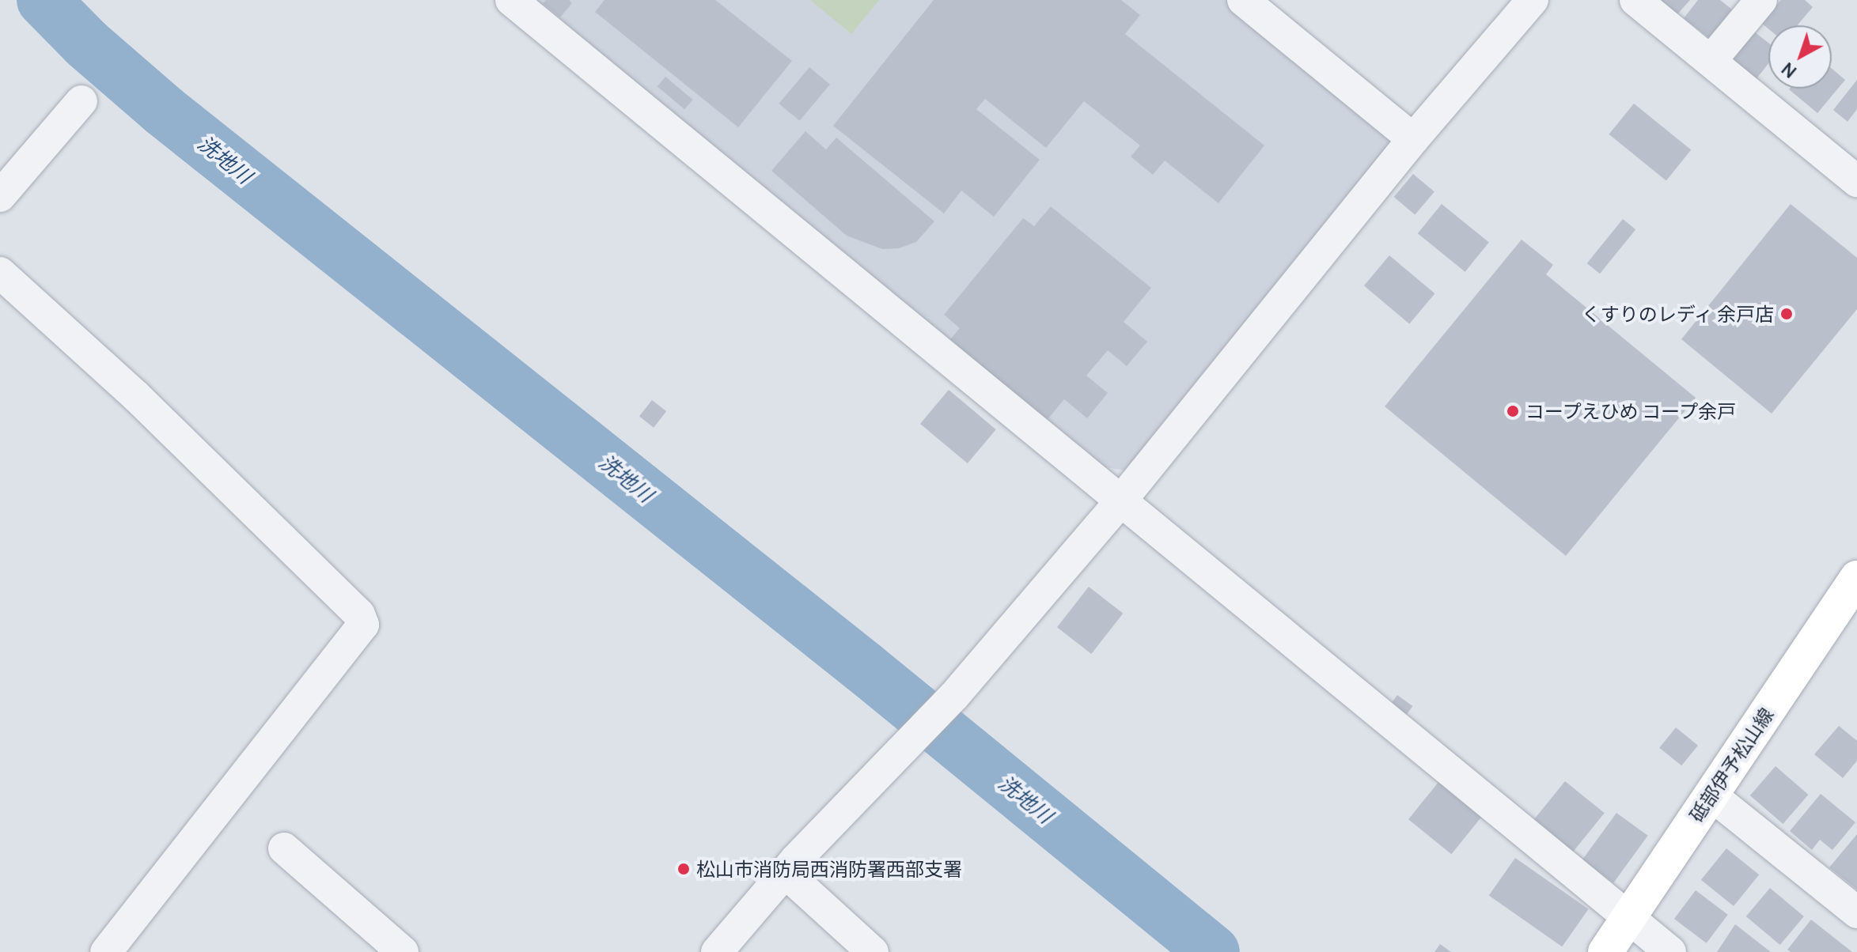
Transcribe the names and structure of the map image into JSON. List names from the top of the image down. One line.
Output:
{"streets":{"main road":["砥部伊予松山線"]},"water":["洗地川"],"places":["くすりのレディ 余戸店","コープえひめ コープ余戸","松山市消防局西消防署西部支署"],"north":"bottom left"}
